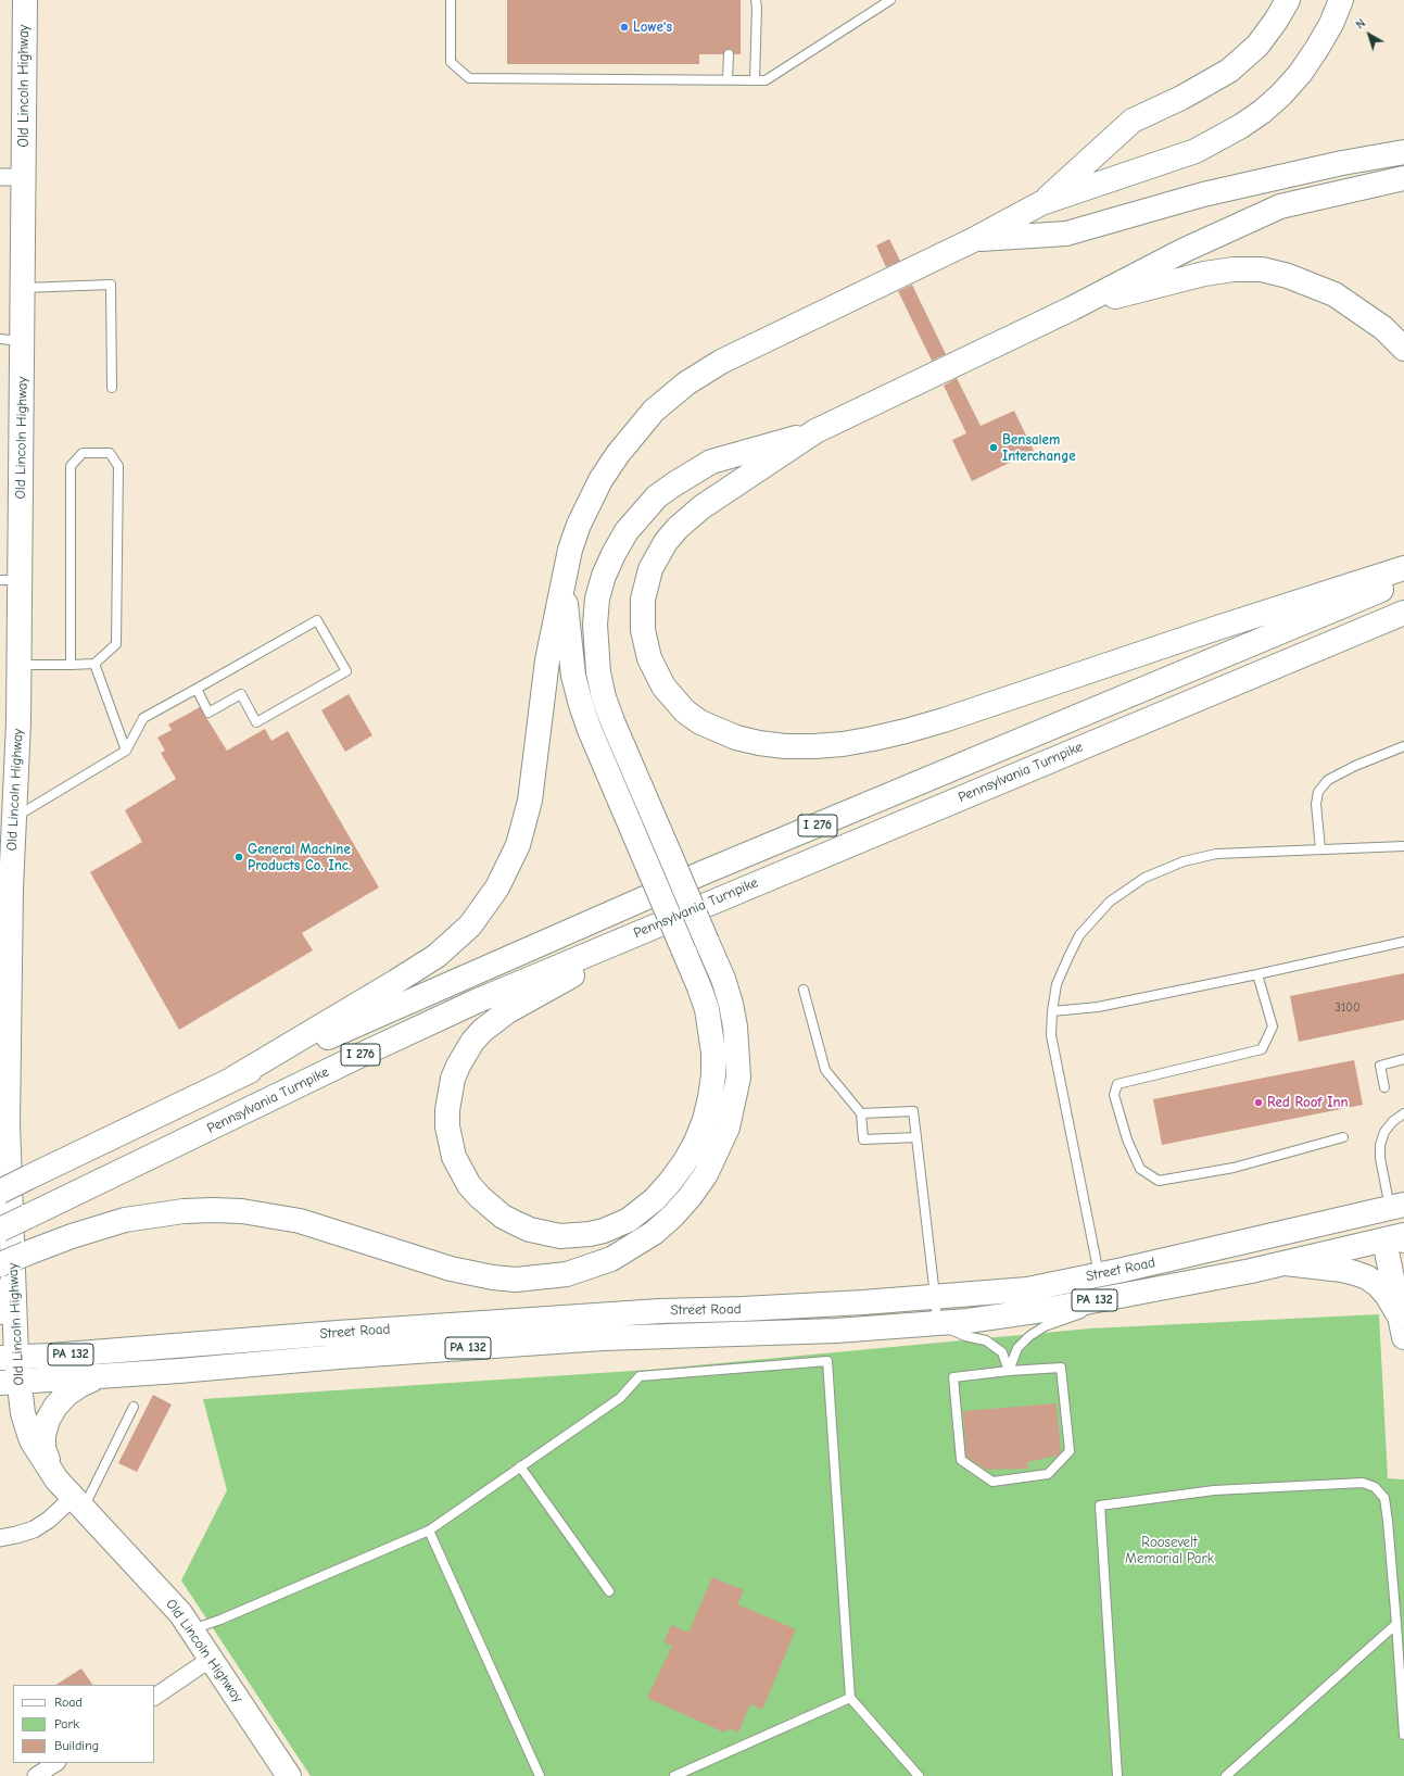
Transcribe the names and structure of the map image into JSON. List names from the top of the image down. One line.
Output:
{"streets":{"main road":["Old Lincoln Highway","Pennsylvania Turnpike","I 276","Street Road","PA 132"]},"crossings":[["Old Lincoln Highway","Street Road"]],"parks":["Roosevelt Memorial Park"],"places":["Lowe's","Bensalem Interchange","General Machine Products Co. Inc.","Red Roof Inn"],"house_numbers":["3100"],"legend":["Road","Park","Building"],"north":"top left"}
